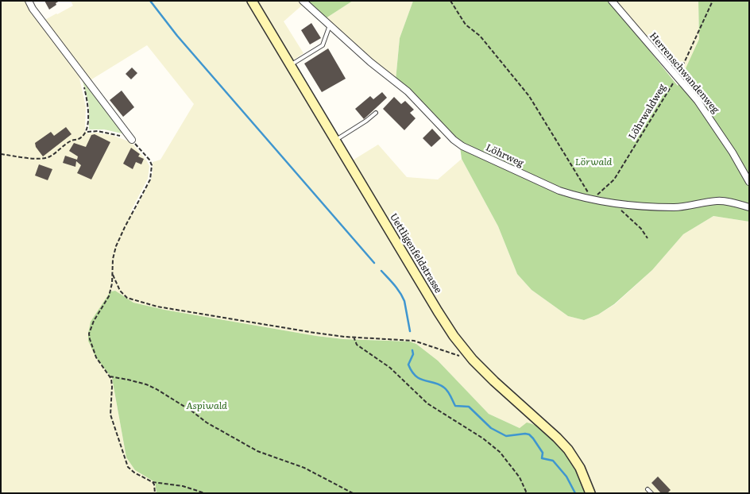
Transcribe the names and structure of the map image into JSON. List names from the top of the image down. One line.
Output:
{"streets":{"main road":["Uettligenfeldstrasse"],"street":["Herrenschwandenweg","Löhrweg"],"path":["Löhrwaldweg"]},"crossings":[["Herrenschwandenweg","Löhrwaldweg"],["Löhrwaldweg","Löhrweg"]],"parks":["Lörwald","Aspiwald"]}
